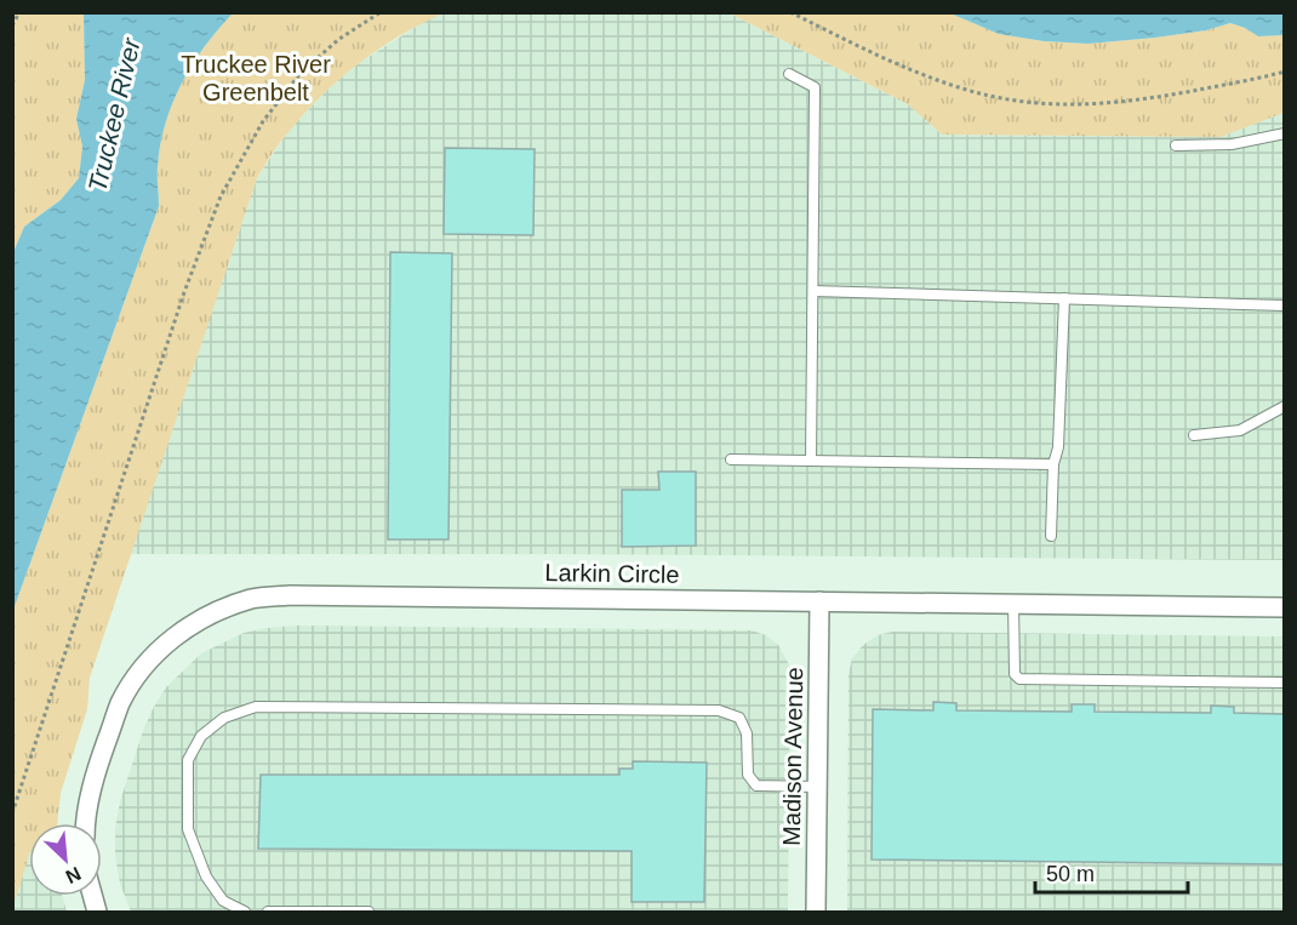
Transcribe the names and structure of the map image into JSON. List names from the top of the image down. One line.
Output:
{"streets":{"street":["Larkin Circle","Madison Avenue"]},"crossings":[["Larkin Circle","Madison Avenue"]],"water":["Truckee River"],"parks":["Truckee River Greenbelt"],"scale_bar":"50 m","north":"bottom right"}
